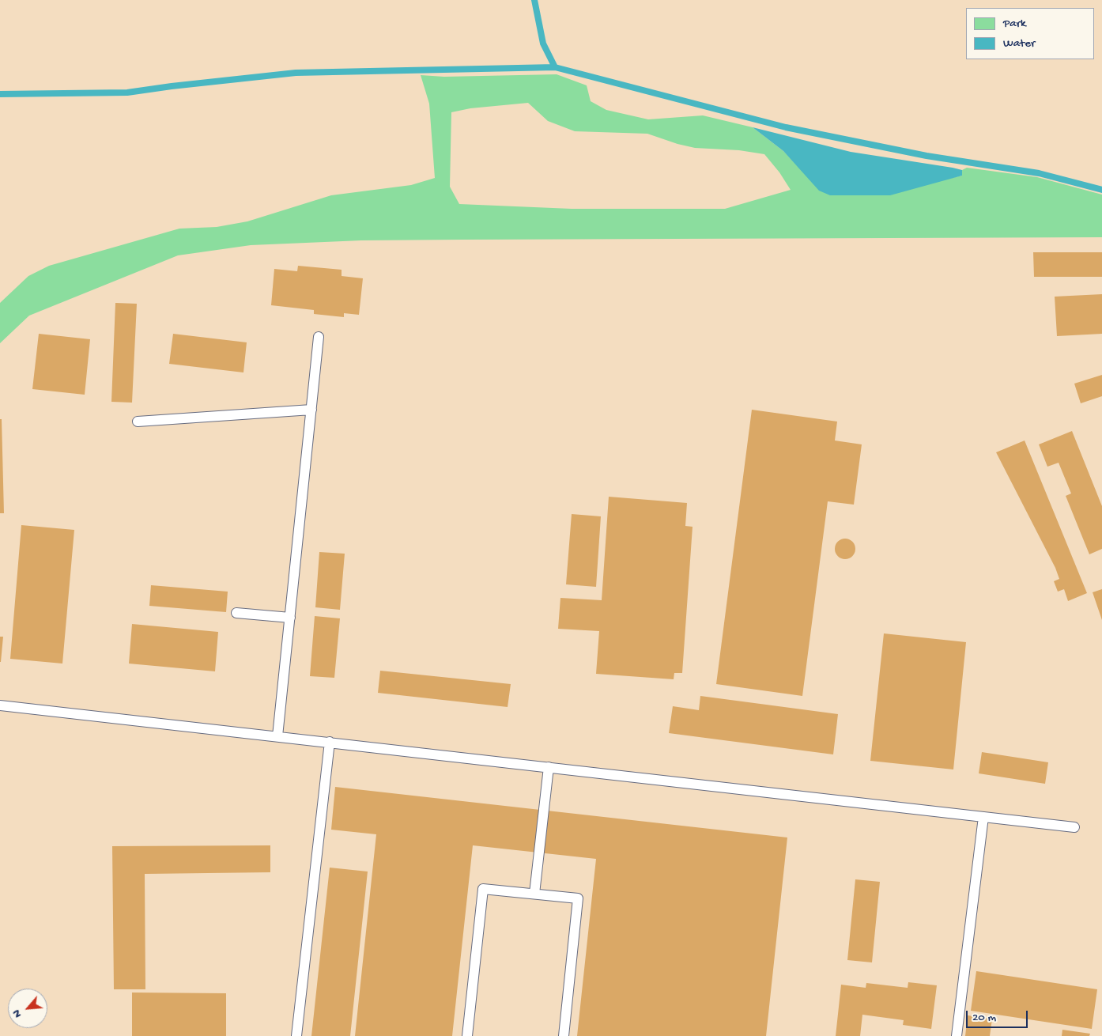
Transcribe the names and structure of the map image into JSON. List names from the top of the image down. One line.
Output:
{"legend":["Park","Water"],"scale_bar":"20 m","north":"bottom left"}
